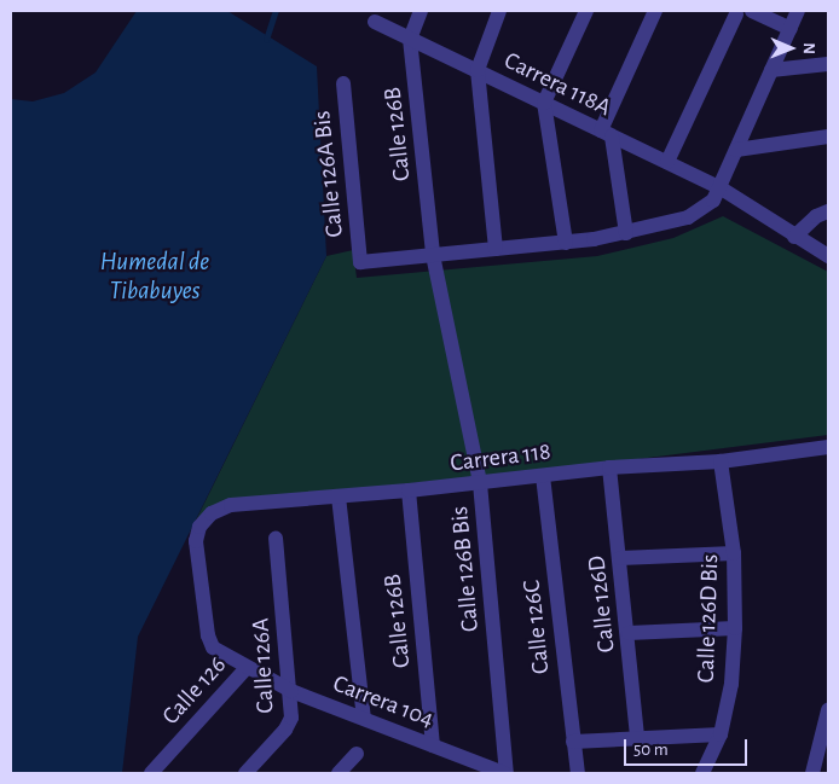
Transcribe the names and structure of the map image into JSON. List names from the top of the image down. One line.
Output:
{"streets":{"street":["Carrera 118A","Calle 126B","Calle 126A Bis","Carrera 118","Calle 126B Bis","Calle 126D","Calle 126D Bis","Calle 126C","Calle 126A","Calle 126","Carrera 104"]},"crossings":[["Carrera 118A","Calle 126B"],["Calle 126B","Calle 126A Bis"],["Calle 126B","Carrera 118"],["Calle 126B","Calle 126B Bis"],["Calle 126B","Carrera 104"],["Calle 126A Bis","Calle 126B Bis"],["Carrera 118","Calle 126B Bis"],["Carrera 118","Calle 126D"],["Carrera 118","Calle 126D Bis"],["Carrera 118","Calle 126C"],["Carrera 118","Calle 126"],["Calle 126B Bis","Carrera 104"],["Calle 126A","Carrera 104"],["Calle 126","Carrera 104"]],"water":["Humedal de Tibabuyes"],"scale_bar":"50 m","north":"right"}
